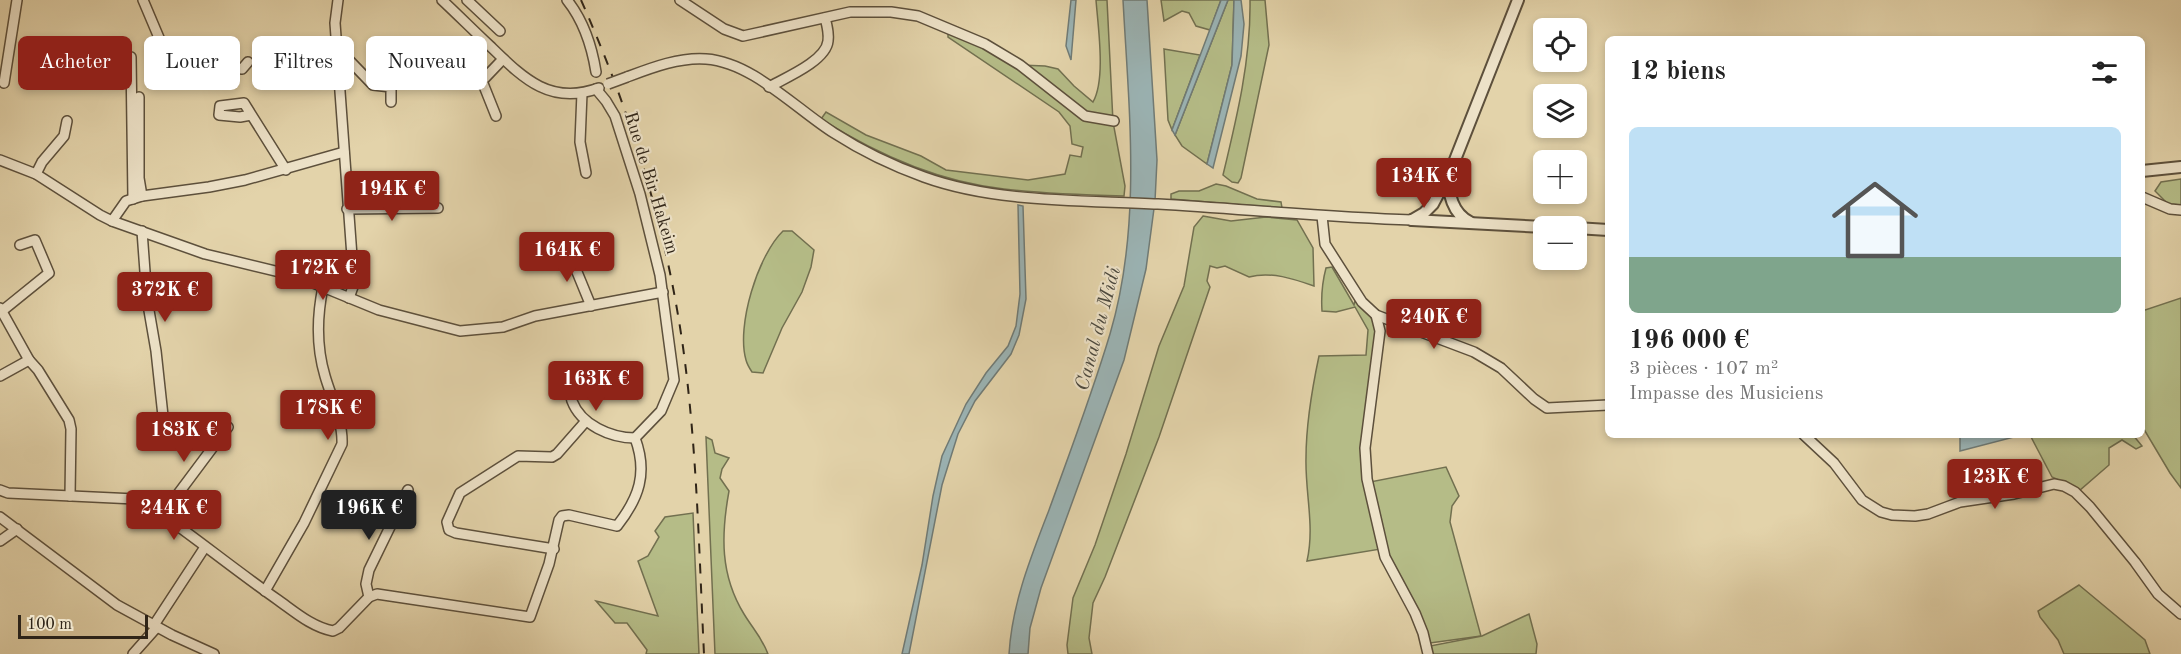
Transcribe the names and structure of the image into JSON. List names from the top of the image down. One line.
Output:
{"streets":{"street":["Rue de Bir Hakeim"]},"water":["Canal du Midi"],"scale_bar":"100 m","page":{"map_buttons":["+","−"],"chip":["Acheter","Louer","Filtres","Nouveau"],"heading":"12 biens","list":[{"name":"196 000 €","note":"3 pièces · 107 m² · Impasse des Musiciens"}],"price":["134K €","194K €","164K €","172K €","372K €","240K €","163K €","178K €","183K €","123K €","244K €","196K €"],"scale":"100 m"}}
